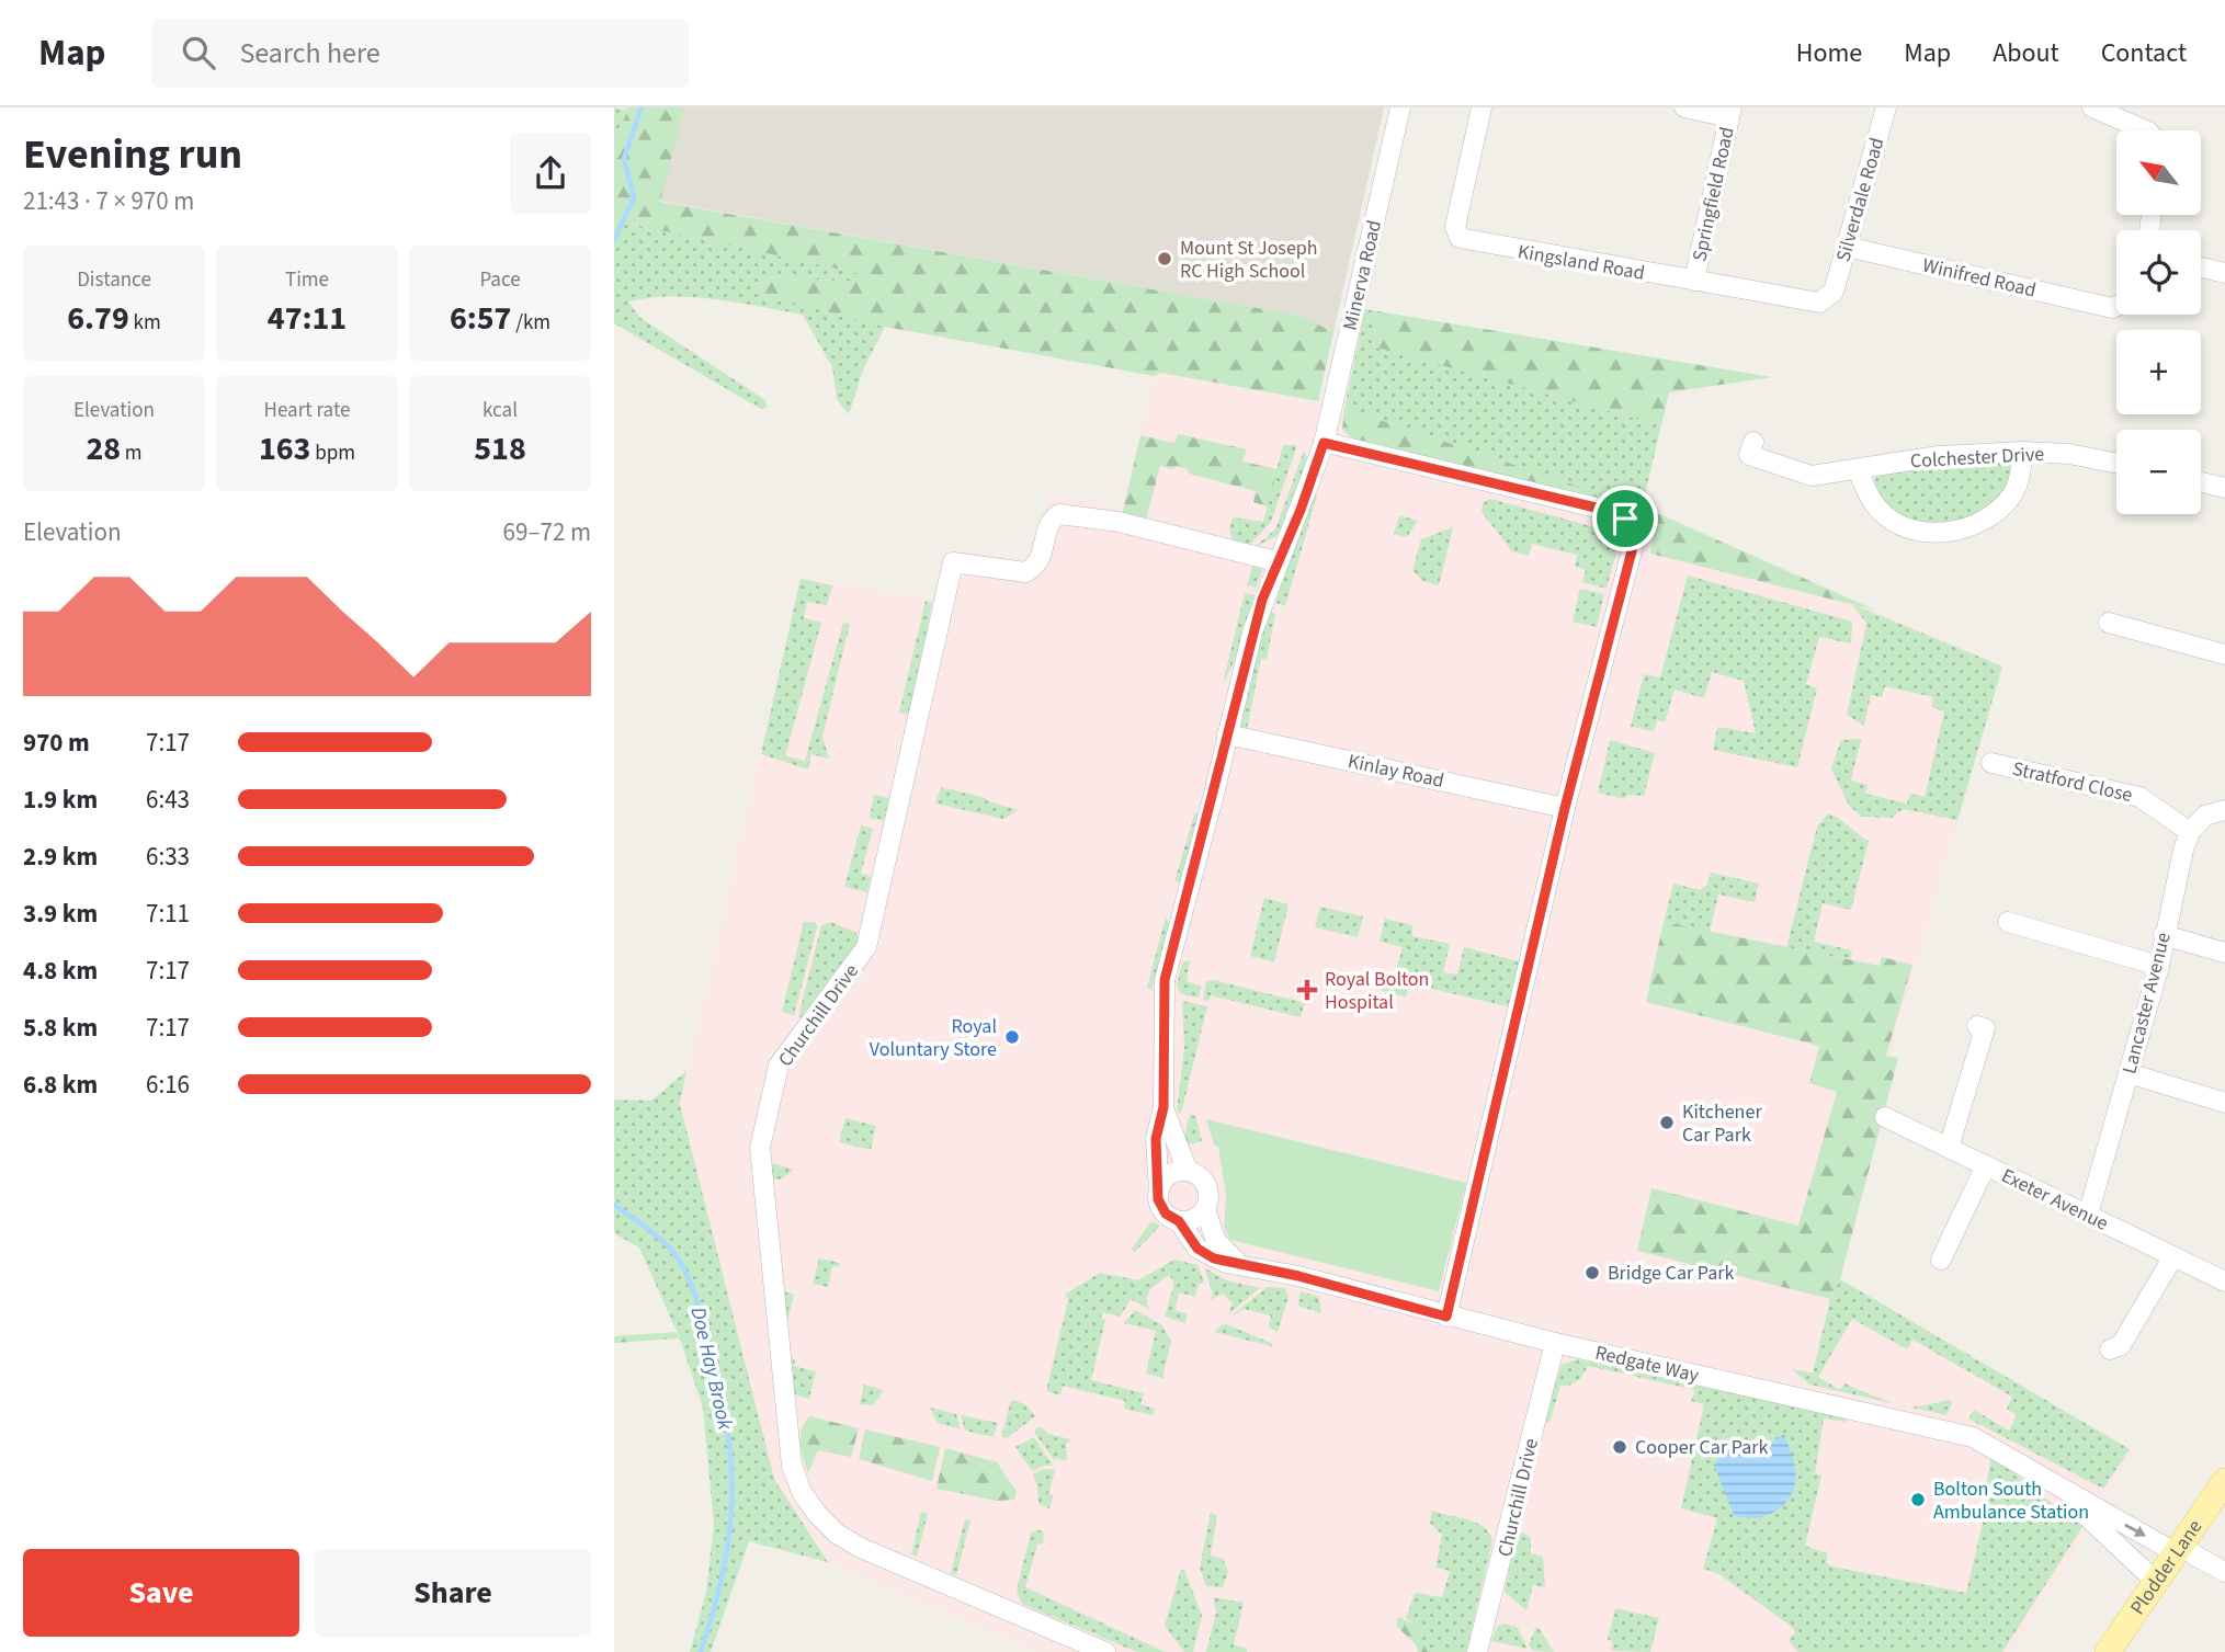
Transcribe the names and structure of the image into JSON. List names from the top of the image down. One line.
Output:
{"streets":{"main road":["Plodder Lane"],"street":["Springfield Road","Silverdale Road","Kingsland Road","Minerva Road","Winifred Road","Colchester Drive","Kinlay Road","Stratford Close","Lancaster Avenue","Churchill Drive","Exeter Avenue","Redgate Way"]},"crossings":[["Springfield Road","Kingsland Road"],["Silverdale Road","Kingsland Road"],["Silverdale Road","Winifred Road"],["Minerva Road","Redgate Way"],["Kinlay Road","Redgate Way"],["Stratford Close","Lancaster Avenue"],["Lancaster Avenue","Exeter Avenue"],["Churchill Drive","Redgate Way"],["Redgate Way","Plodder Lane"]],"water":["Doe Hay Brook"],"places":{"other":["Mount St Joseph RC High School","Royal Voluntary Store","Kitchener Car Park","Bridge Car Park","Cooper Car Park","Bolton South Ambulance Station"],"health":["Royal Bolton Hospital"]},"north":"top left","page":{"header":"Map","search":"Search here","nav":["Home","Map","About","Contact"],"heading":["Evening run","21:43 · 7 × 970 m"],"map_buttons":["+","−"],"stats":[["Distance","6.79 km"],["Time","47:11"],["Pace","6:57 /km"],["Elevation","28 m"],["Heart rate","163 bpm"],["kcal","518"]],"chart":["Elevation","69–72 m"],"list":[{"name":"970 m","note":"7:17"},{"name":"1.9 km","note":"6:43"},{"name":"2.9 km","note":"6:33"},{"name":"3.9 km","note":"7:11"},{"name":"4.8 km","note":"7:17"},{"name":"5.8 km","note":"7:17"},{"name":"6.8 km","note":"6:16"}],"buttons":["Save","Share"]}}
